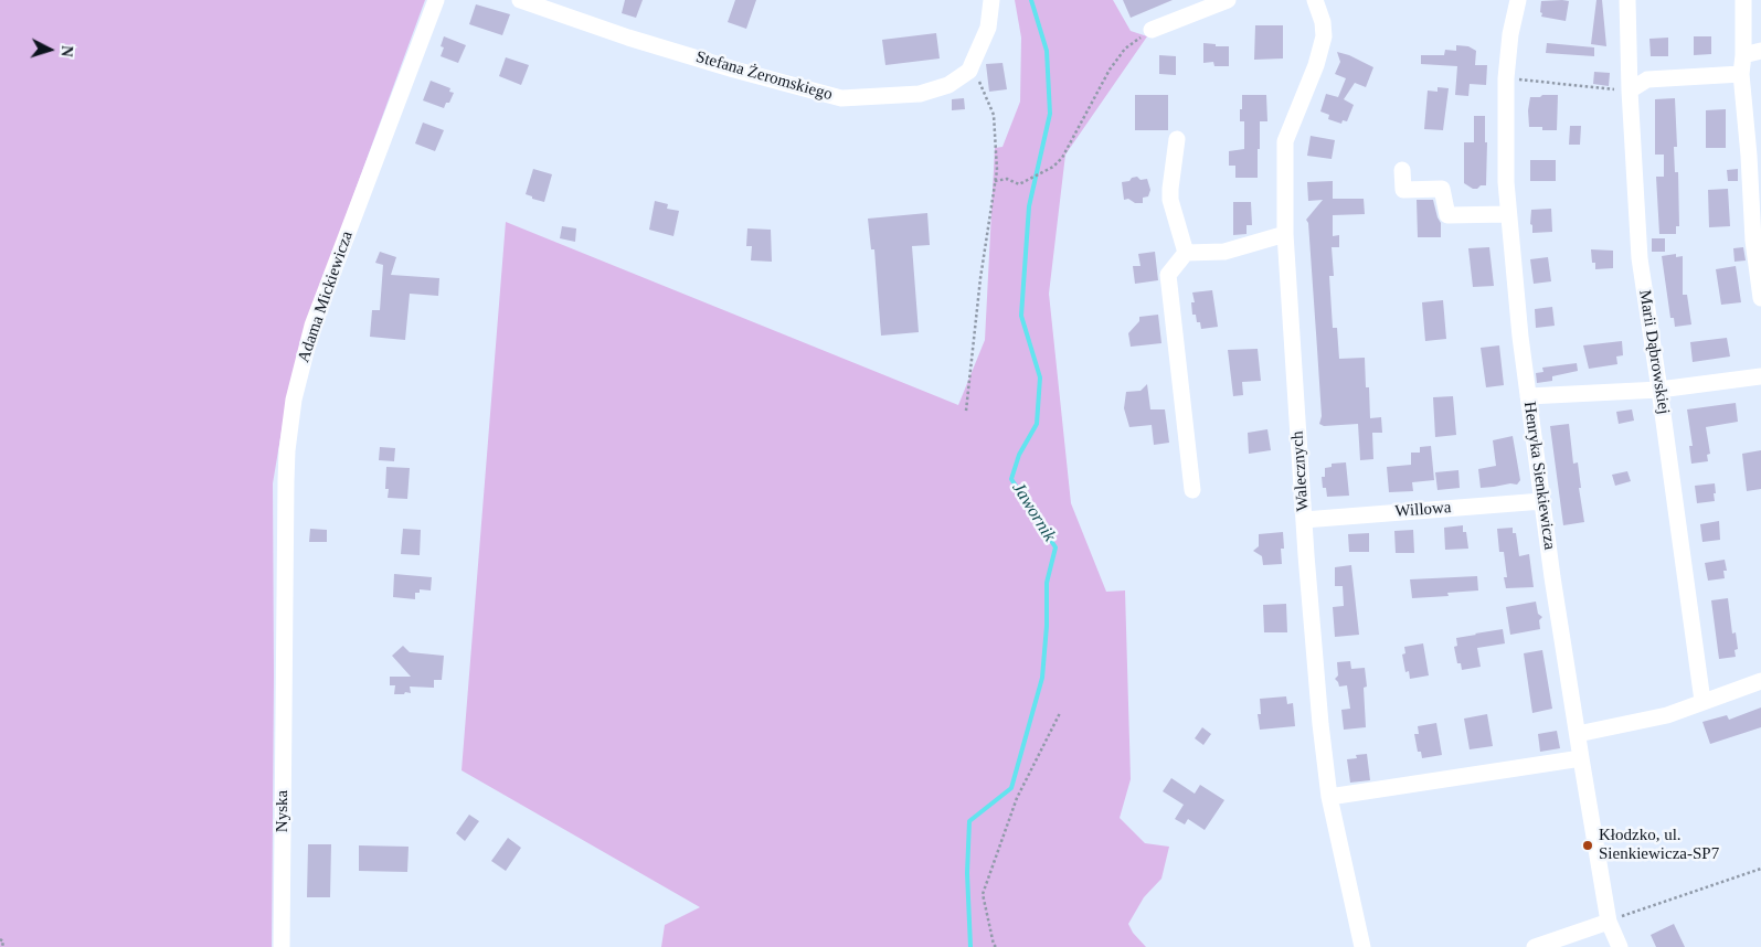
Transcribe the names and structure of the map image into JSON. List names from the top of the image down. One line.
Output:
{"streets":{"street":["Stefana Żeromskiego","Adama Mickiewicza","Marii Dąbrowskiej","Walecznych","Henryka Sienkiewicza","Willowa","Nyska"]},"crossings":[["Adama Mickiewicza","Nyska"],["Walecznych","Willowa"],["Henryka Sienkiewicza","Willowa"]],"water":["Jawornik"],"places":["Kłodzko, ul. Sienkiewicza-SP7"],"north":"right"}
